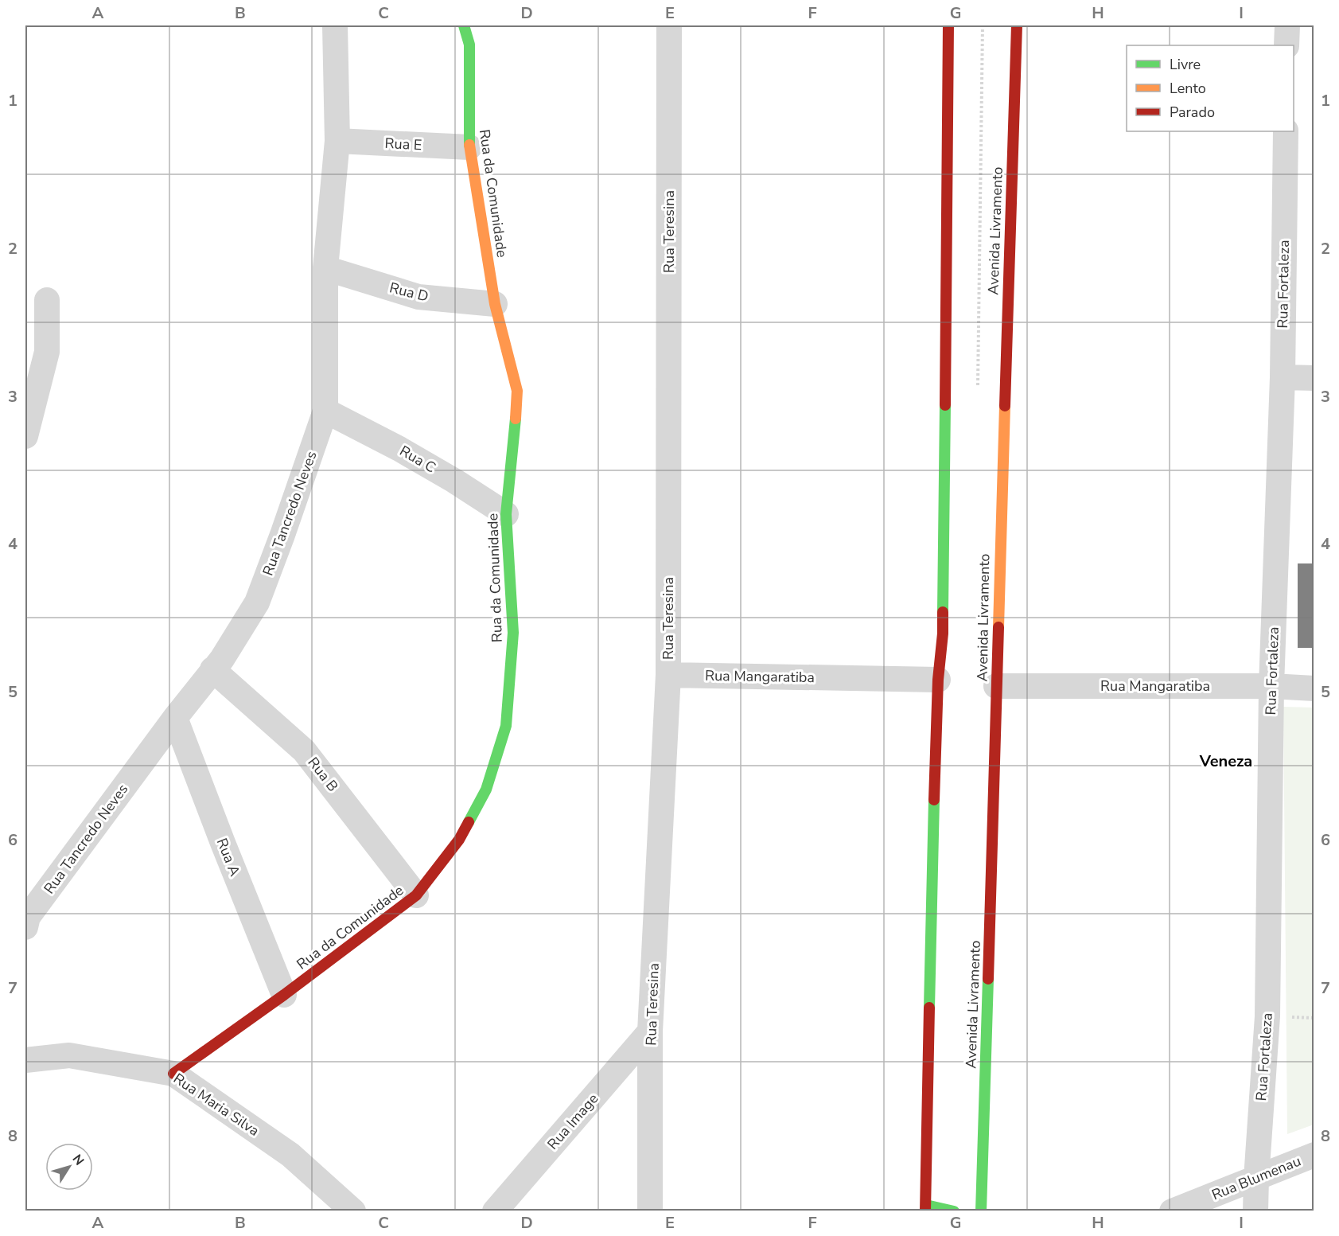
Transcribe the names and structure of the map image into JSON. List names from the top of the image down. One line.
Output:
{"streets":{"street":["Rua E","Rua da Comunidade","Avenida Livramento","Rua Teresina","Rua Fortaleza","Rua D","Rua C","Rua Tancredo Neves","Rua Mangaratiba","Rua B","Rua A","Rua Maria Silva","Rua Image","Rua Blumenau"]},"crossings":[["Rua E","Rua da Comunidade"],["Rua E","Rua Tancredo Neves"],["Rua da Comunidade","Rua D"],["Rua da Comunidade","Rua C"],["Rua da Comunidade","Rua B"],["Rua da Comunidade","Rua A"],["Rua da Comunidade","Rua Maria Silva"],["Avenida Livramento","Rua Mangaratiba"],["Rua Teresina","Rua Mangaratiba"],["Rua Teresina","Rua Image"],["Rua Fortaleza","Rua Mangaratiba"],["Rua Fortaleza","Rua Blumenau"],["Rua D","Rua Tancredo Neves"],["Rua C","Rua Tancredo Neves"],["Rua Tancredo Neves","Rua B"],["Rua Tancredo Neves","Rua A"]],"districts":["Veneza"],"legend":["Livre","Lento","Parado"],"north":"top right","grid":{"columns":["A","B","C","D","E","F","G","H","I"],"rows":["1","2","3","4","5","6","7","8"]}}
